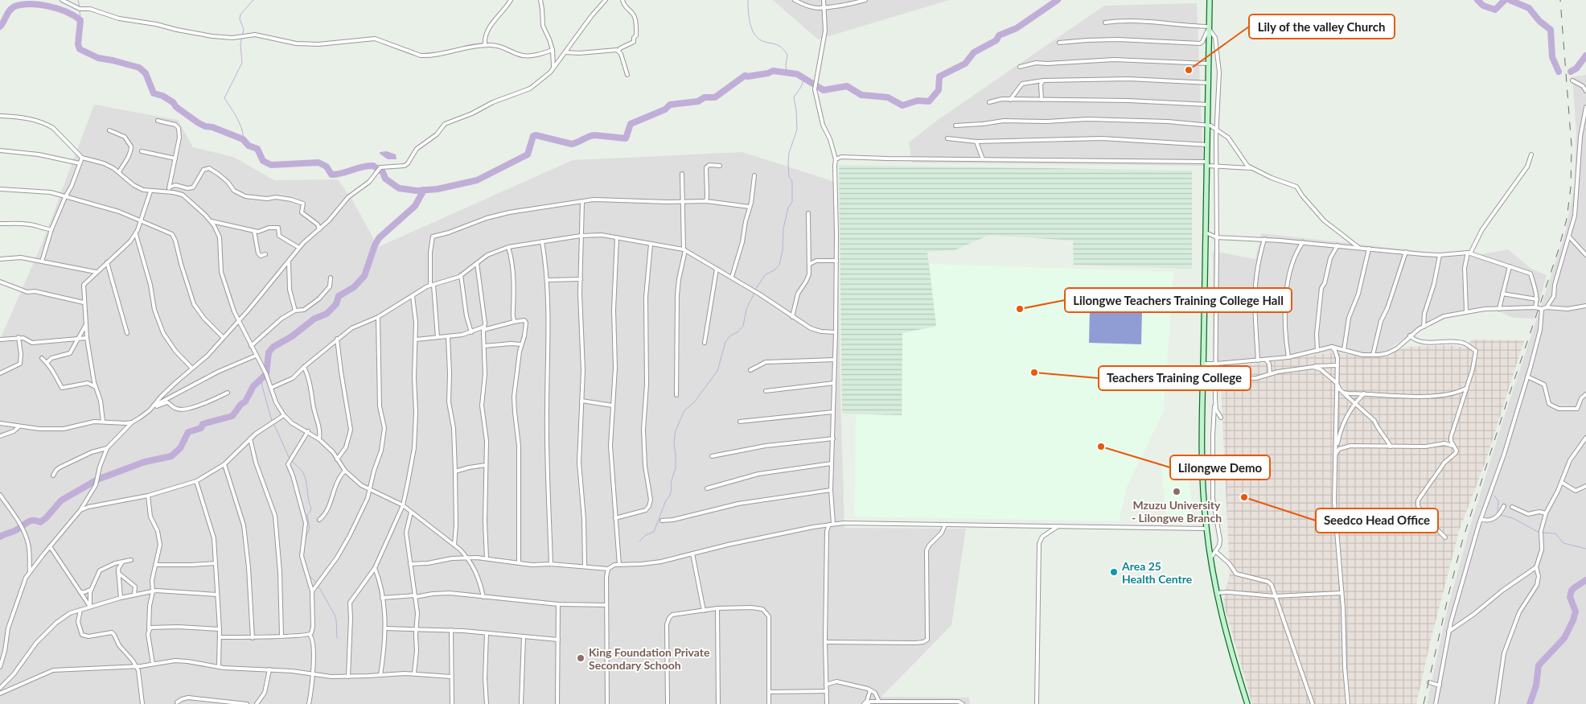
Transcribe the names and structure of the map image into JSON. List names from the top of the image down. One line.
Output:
{"places":["Lily of the valley Church","Lilongwe Teachers Training College Hall","Teachers Training College","Lilongwe Demo","Mzuzu University - Lilongwe Branch","Seedco Head Office","Area 25 Health Centre","King Foundation Private Secondary Schooh"]}
